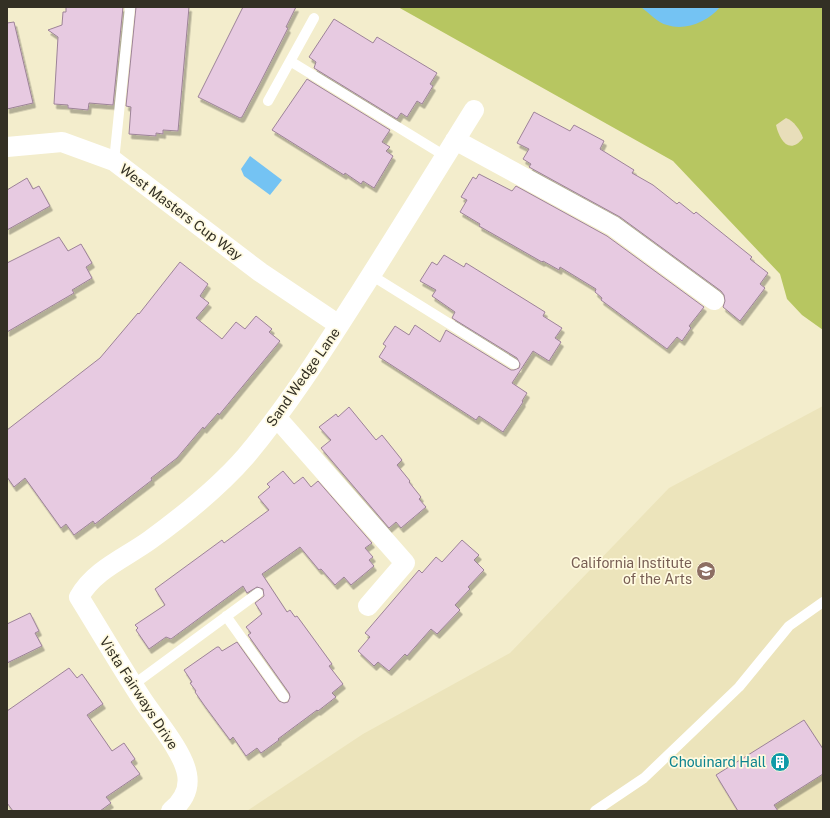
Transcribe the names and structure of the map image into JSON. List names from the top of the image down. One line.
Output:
{"streets":{"street":["West Masters Cup Way","Sand Wedge Lane","Vista Fairways Drive"]},"crossings":[["West Masters Cup Way","Sand Wedge Lane"],["Sand Wedge Lane","Vista Fairways Drive"]],"places":{"school or university":["California Institute of the Arts"],"building":["Chouinard Hall"]}}
